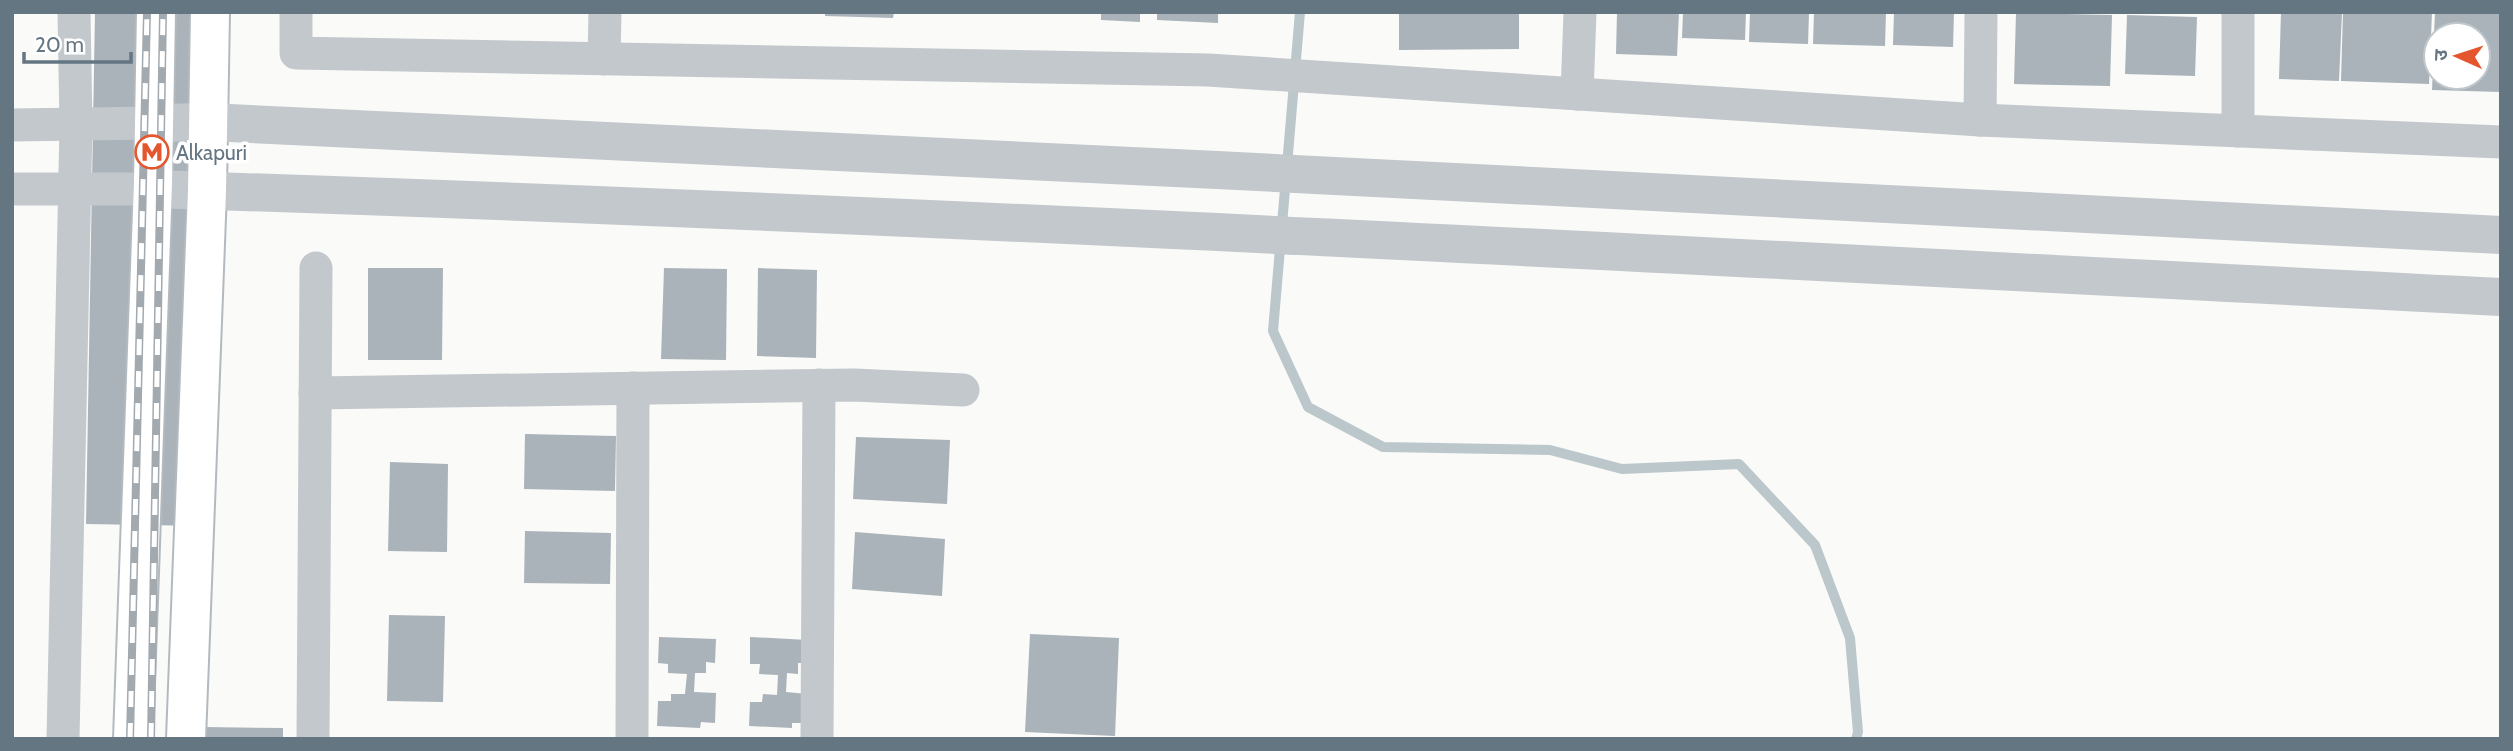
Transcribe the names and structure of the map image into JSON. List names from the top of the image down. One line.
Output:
{"places":{"metro station":["Alkapuri"]},"scale_bar":"20 m","north":"left"}
